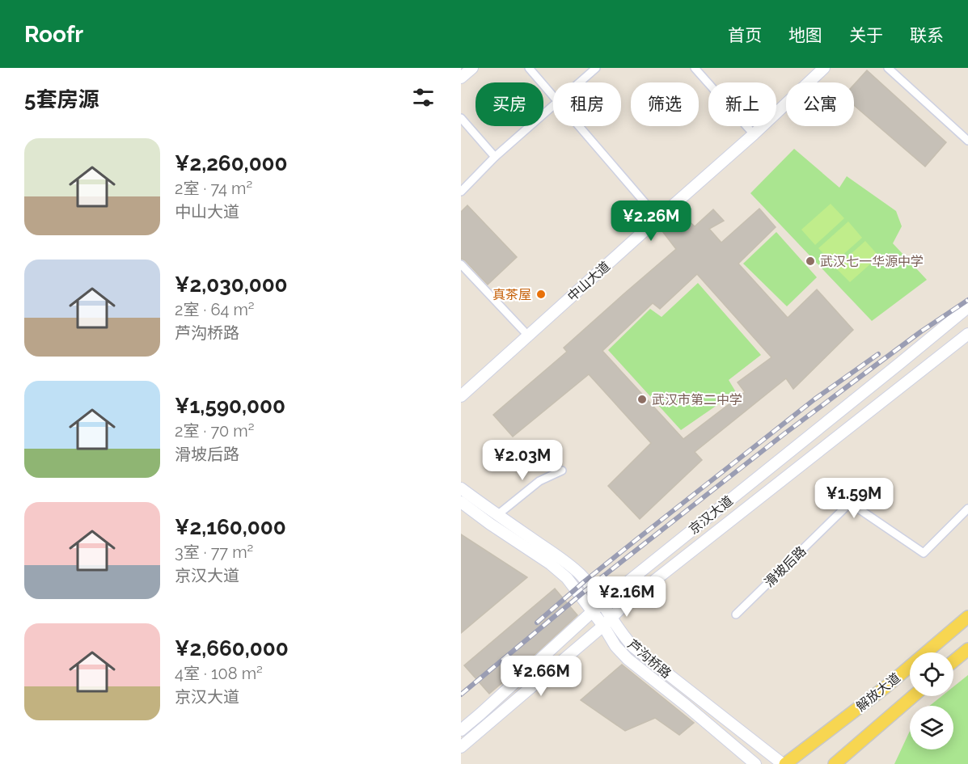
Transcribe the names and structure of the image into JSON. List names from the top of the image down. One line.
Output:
{"streets":{"main road":["中山大道","京汉大道","芦沟桥路","解放大道"],"street":["滑坡后路"]},"crossings":[["京汉大道","芦沟桥路"],["芦沟桥路","解放大道"]],"places":["武汉七一华源中学","真茶屋","武汉市第二中学"],"page":{"header":"Roofr","nav":["首页","地图","关于","联系"],"heading":"5套房源","chip":["买房","租房","筛选","新上","公寓"],"list":[{"name":"¥2,260,000","note":"2室 · 74 m² · 中山大道"},{"name":"¥2,030,000","note":"2室 · 64 m² · 芦沟桥路"},{"name":"¥1,590,000","note":"2室 · 70 m² · 滑坡后路"},{"name":"¥2,160,000","note":"3室 · 77 m² · 京汉大道"},{"name":"¥2,660,000","note":"4室 · 108 m² · 京汉大道"}],"price":["¥2.26M","¥2.03M","¥1.59M","¥2.16M","¥2.66M"]}}
